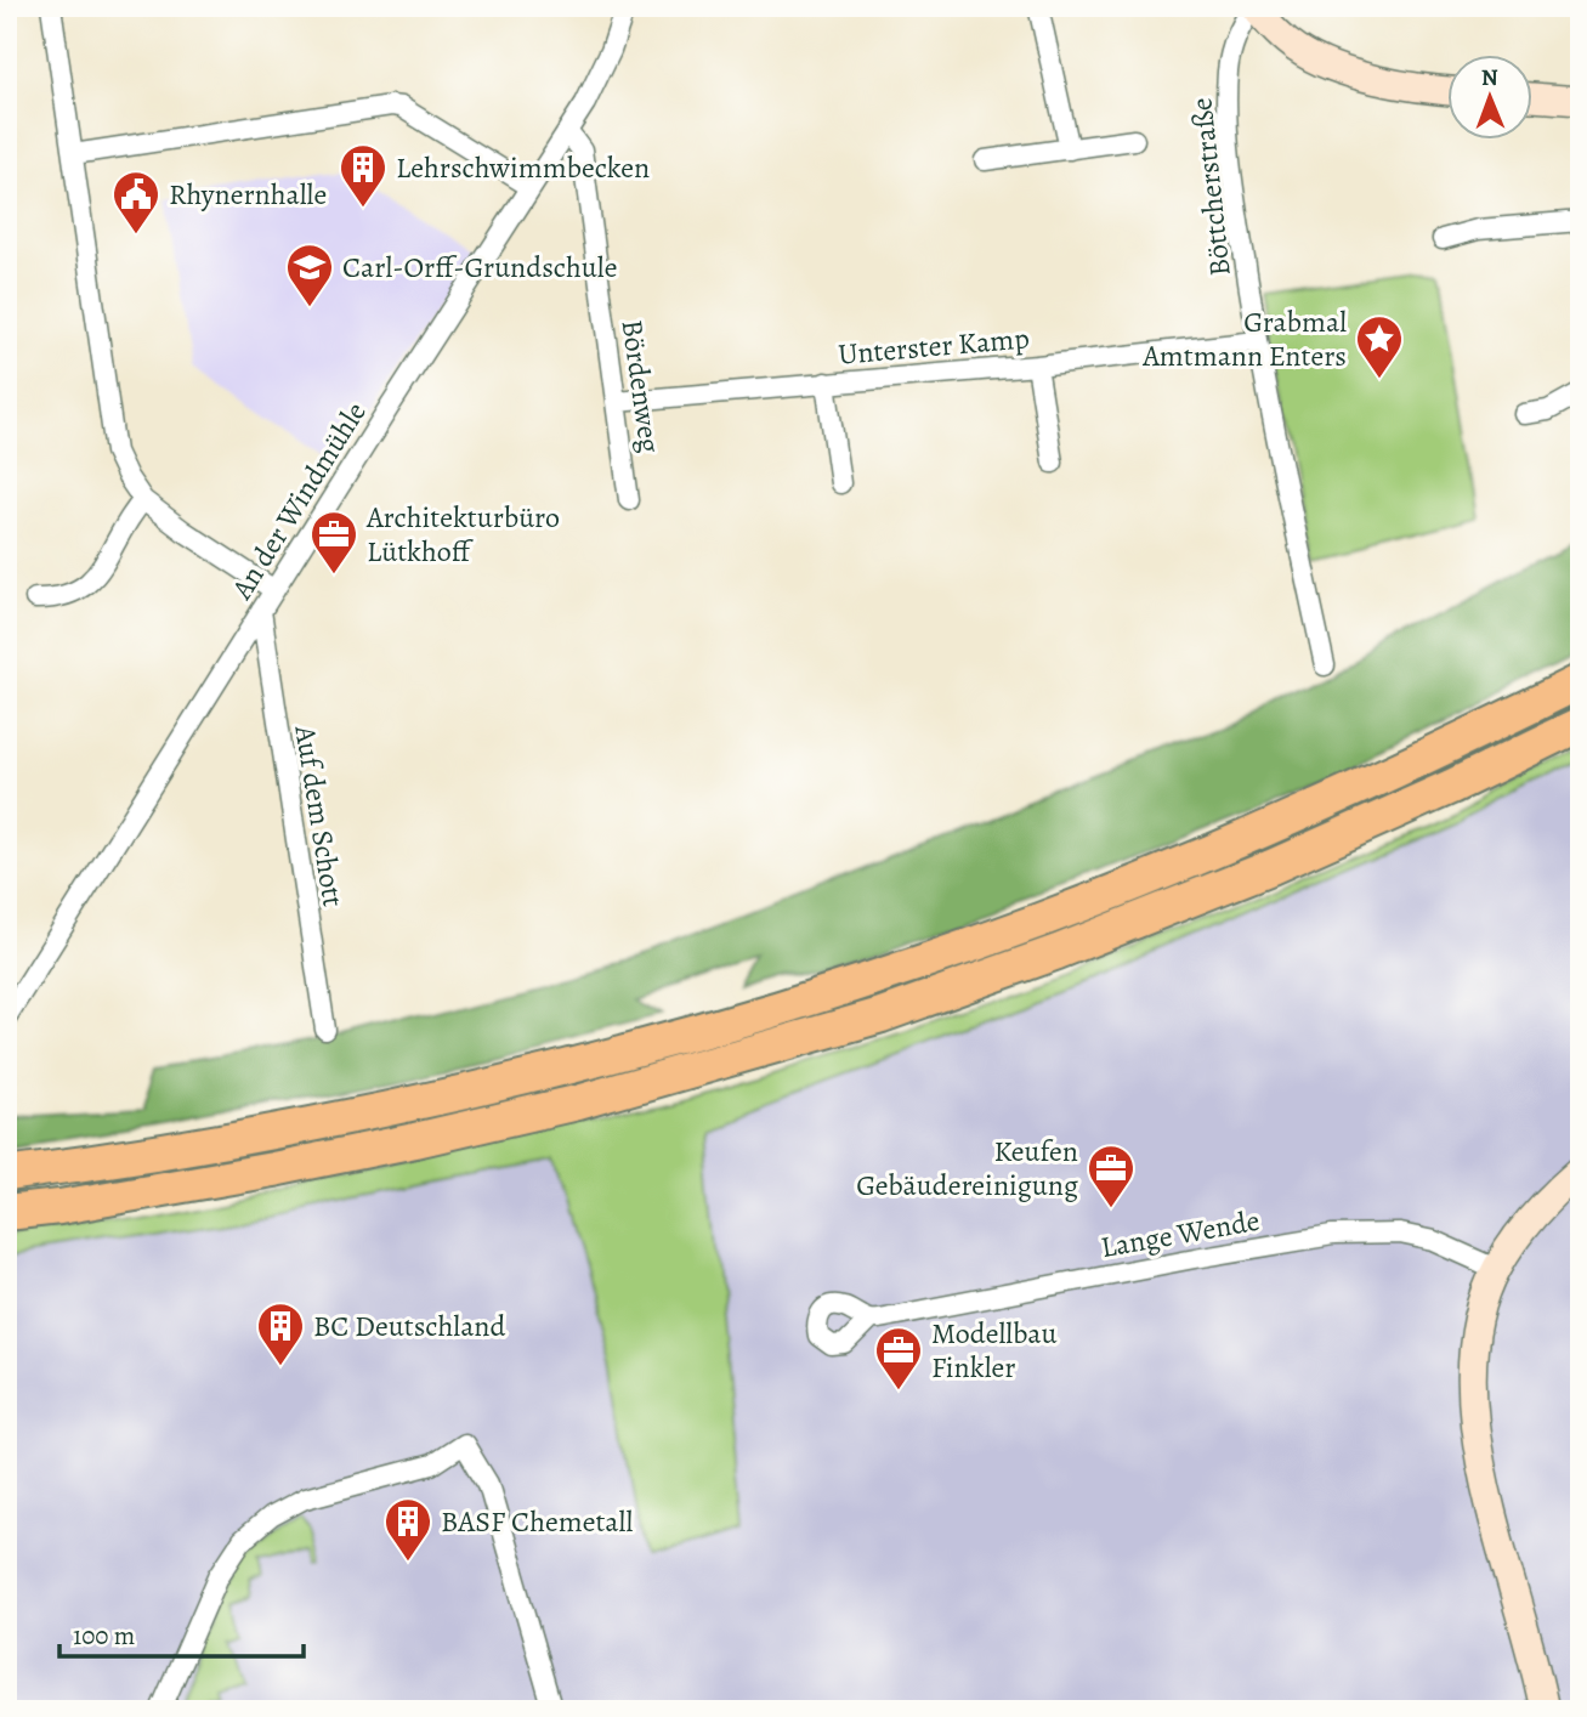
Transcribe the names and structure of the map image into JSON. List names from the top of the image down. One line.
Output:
{"streets":{"street":["Böttcherstraße","Unterster Kamp","Bördenweg","An der Windmühle","Auf dem Schott","Lange Wende"]},"crossings":[["Böttcherstraße","Unterster Kamp"],["Unterster Kamp","Bördenweg"],["Bördenweg","An der Windmühle"],["An der Windmühle","Auf dem Schott"]],"places":{"building":["Lehrschwimmbecken","BC Deutschland","BASF Chemetall"],"public building":["Rhynernhalle"],"school or university":["Carl-Orff-Grundschule"],"place":["Grabmal Amtmann Enters"],"office":["Architekturbüro Lütkhoff","Keufen Gebäudereinigung","Modellbau Finkler"]},"scale_bar":"100 m","north":"top"}
